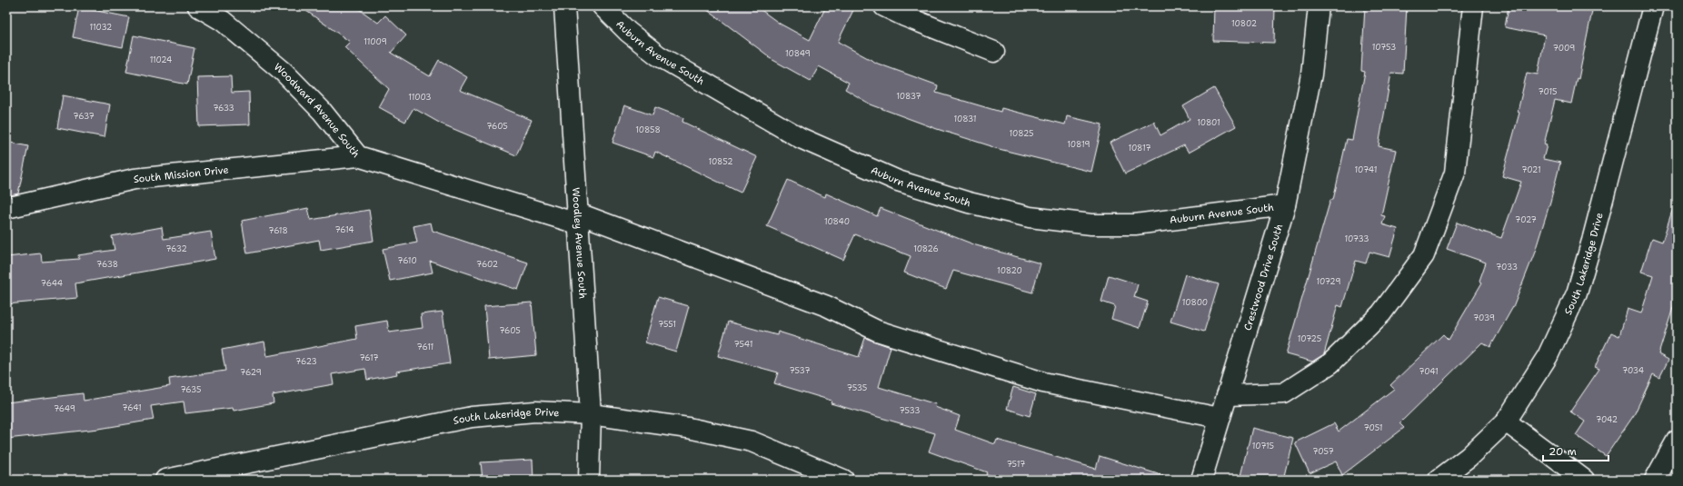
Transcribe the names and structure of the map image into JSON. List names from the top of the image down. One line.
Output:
{"streets":{"street":["Auburn Avenue South","Woodward Avenue South","South Mission Drive","Woodley Avenue South","South Lakeridge Drive","Crestwood Drive South"]},"crossings":[["Auburn Avenue South","Crestwood Drive South"],["Woodward Avenue South","South Mission Drive"],["Woodward Avenue South","Woodley Avenue South"],["Woodward Avenue South","Crestwood Drive South"],["Woodley Avenue South","South Lakeridge Drive"]],"house_numbers":["10802","11032","11009","10753","7009","10849","11024","7015","10837","11003","7633","7637","10831","10801","7605","10858","10825","10819","10817","10852","10741","7021","7027","10840","7614","7618","10733","7632","10826","7610","7638","7602","7033","10820","10729","7644","10800","7039","7551","7605","10725","7541","7611","7617","7623","7537","7034","7041","7629","7535","7635","7641","7649","7533","7042","7051","10715","7057","7517"],"scale_bar":"20 m"}
